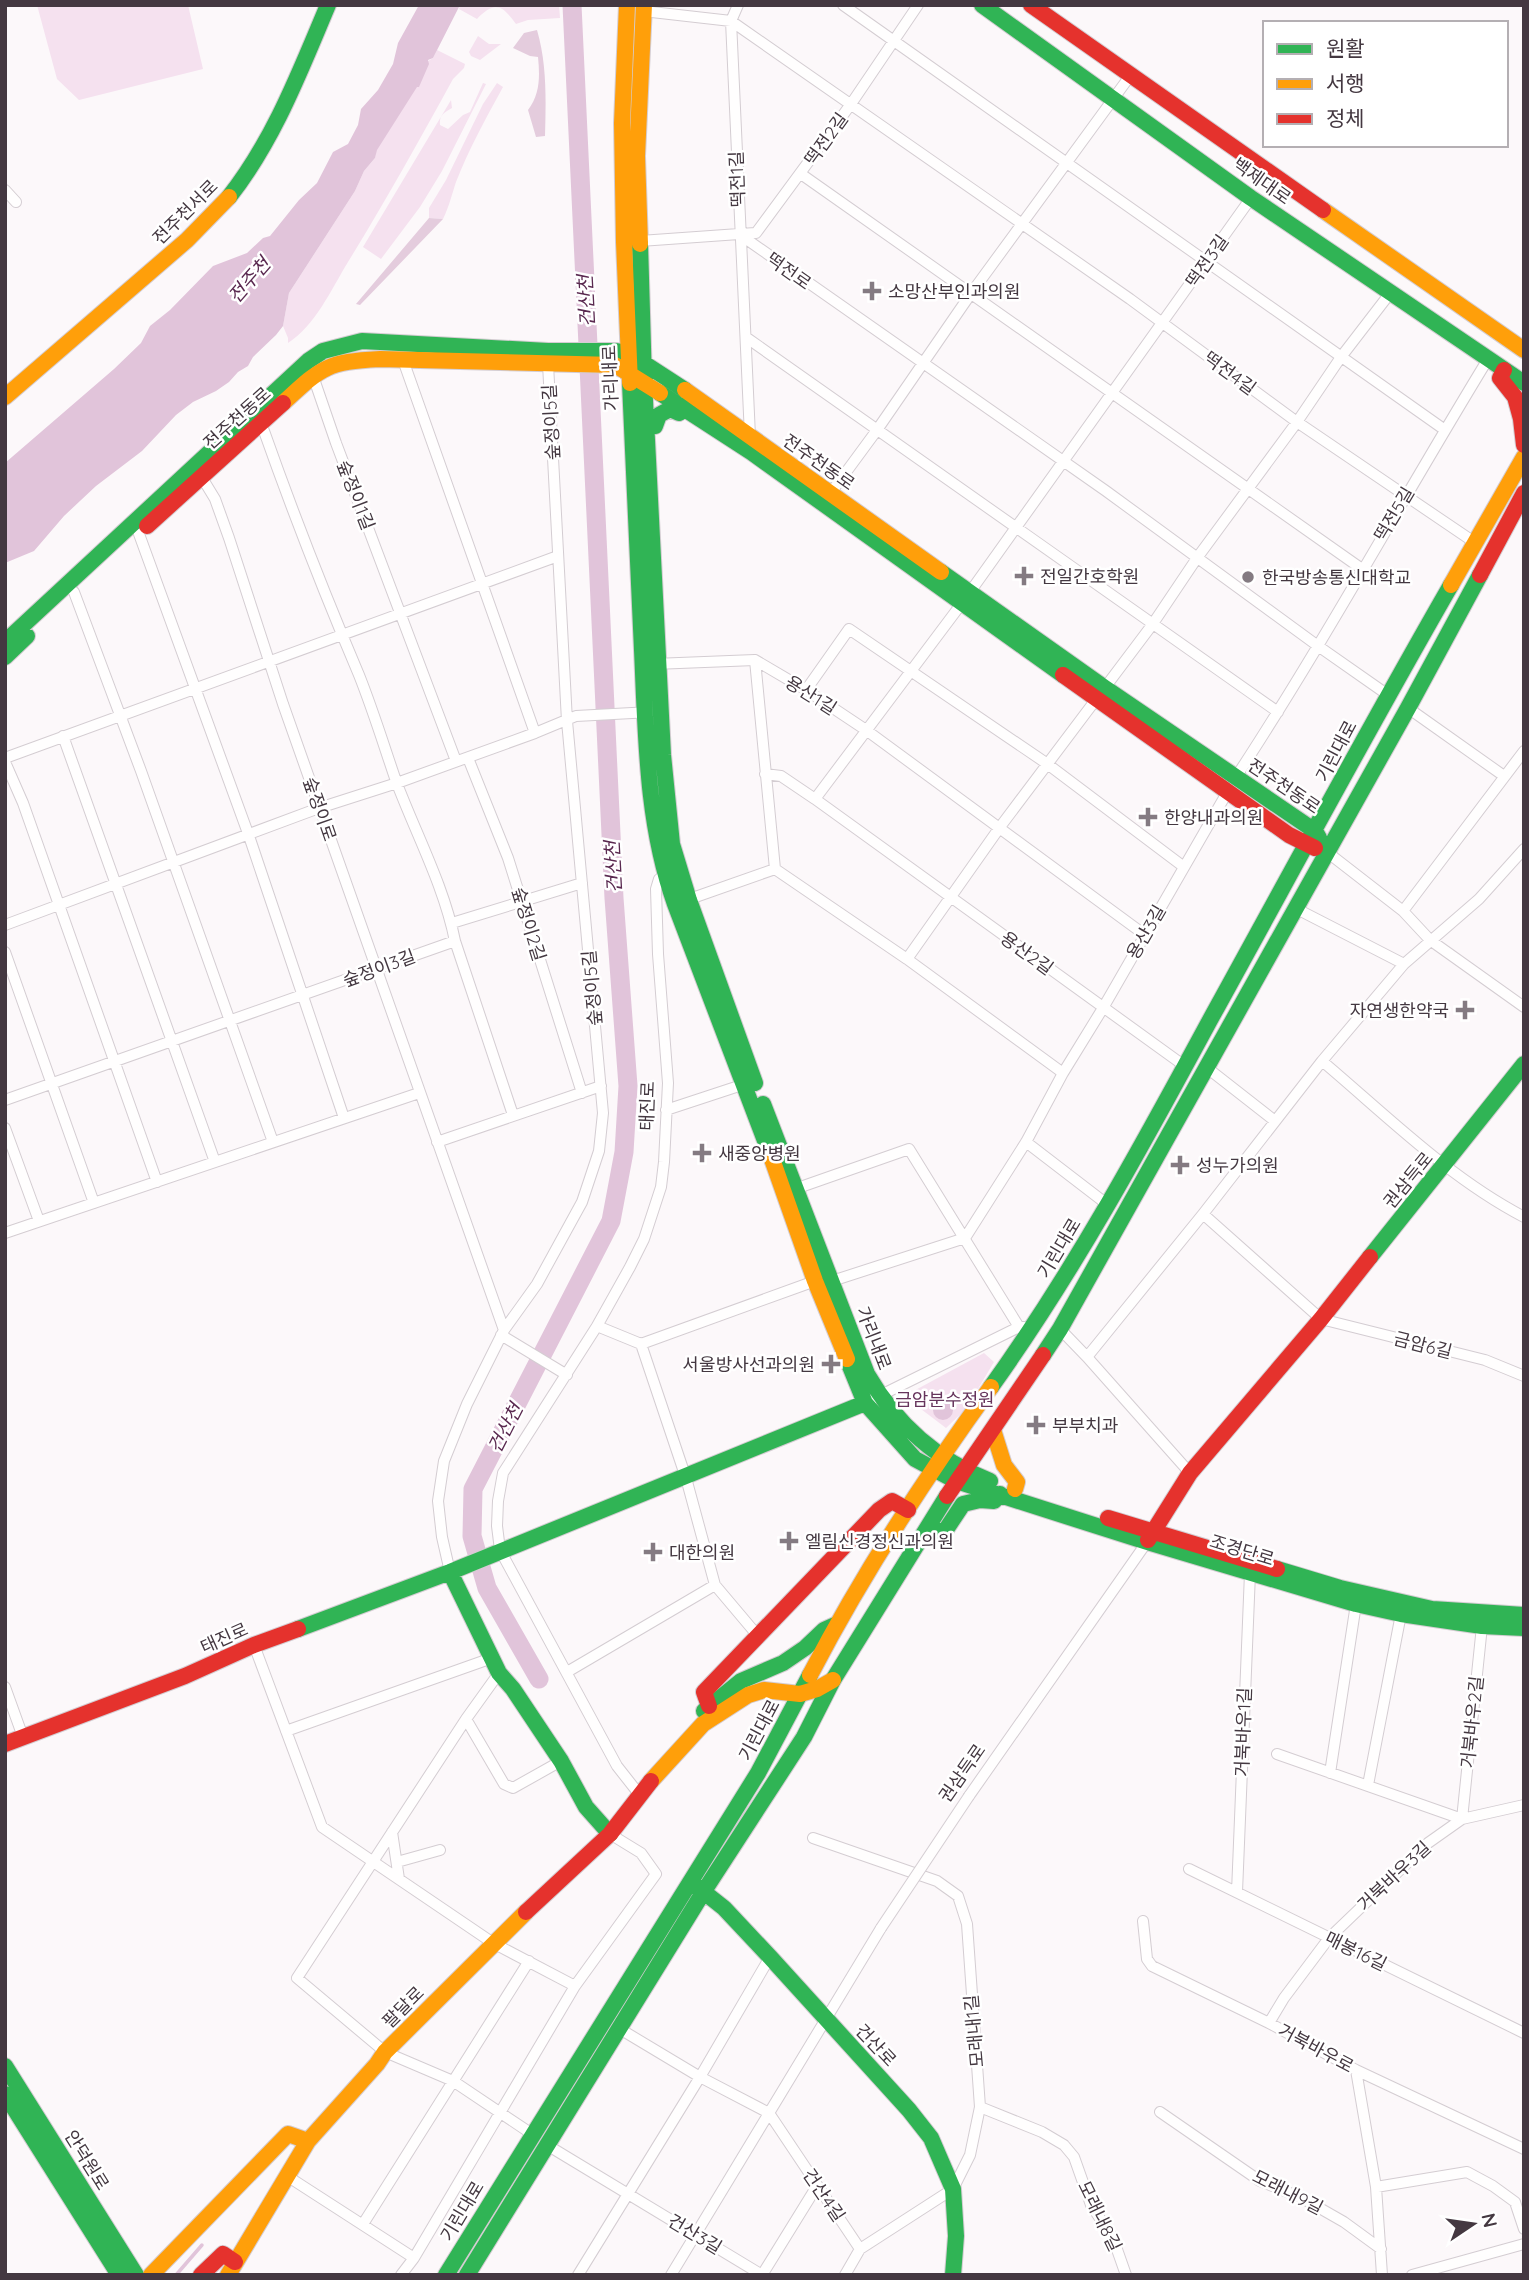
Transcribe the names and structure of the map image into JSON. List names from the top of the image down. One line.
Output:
{"streets":{"street":["떡전2길","떡전1길","백제대로","전주천서로","떡전3길","떡전로","떡전4길","가리내로","전주천동로","숲정이5길","숲정이1길","떡전5길","용산1길","기린대로","숲정이로","숲정이2길","용산3길","용산2길","숲정이3길","태진로","권삼득로","금암6길","조경단로","거북바우2길","거북바우1길","거북바우3길","매봉16길","팔달로","모래내1길","건산로","거북바우로","안덕원로","모래내9길","건산4길","모래내8길","건산3길"]},"crossings":[["떡전2길","떡전1길"],["떡전2길","떡전로"],["떡전1길","떡전로"],["떡전1길","전주천동로"],["백제대로","떡전3길"],["백제대로","떡전5길"],["떡전3길","떡전로"],["떡전3길","떡전4길"],["떡전3길","전주천동로"],["떡전4길","떡전5길"],["떡전4길","기린대로"],["가리내로","전주천동로"],["가리내로","기린대로"],["가리내로","태진로"],["가리내로","조경단로"],["전주천동로","숲정이5길"],["전주천동로","숲정이1길"],["전주천동로","떡전5길"],["전주천동로","기린대로"],["전주천동로","숲정이로"],["전주천동로","용산3길"],["숲정이5길","숲정이로"],["숲정이5길","태진로"],["떡전5길","용산3길"],["기린대로","조경단로"],["기린대로","팔달로"],["기린대로","건산로"],["기린대로","건산4길"],["기린대로","건산3길"],["숲정이로","숲정이3길"],["용산3길","용산2길"],["권삼득로","금암6길"],["권삼득로","조경단로"],["권삼득로","건산로"],["권삼득로","건산4길"],["권삼득로","건산3길"],["조경단로","거북바우2길"],["조경단로","거북바우1길"],["거북바우2길","거북바우3길"],["거북바우1길","매봉16길"],["거북바우3길","매봉16길"],["거북바우3길","거북바우로"],["모래내1길","건산로"],["모래내1길","모래내8길"],["건산4길","건산3길"]],"water":["전주천","건산천"],"parks":["금암분수정원"],"places":{"health":["소망산부인과의원","전일간호학원","한양내과의원","자연생한약국","새중앙병원","성누가의원","서울방사선과의원","부부치과","엘림신경정신과의원","대한의원"],"other":["한국방송통신대학교"]},"legend":["원활","서행","정체"],"north":"right"}
